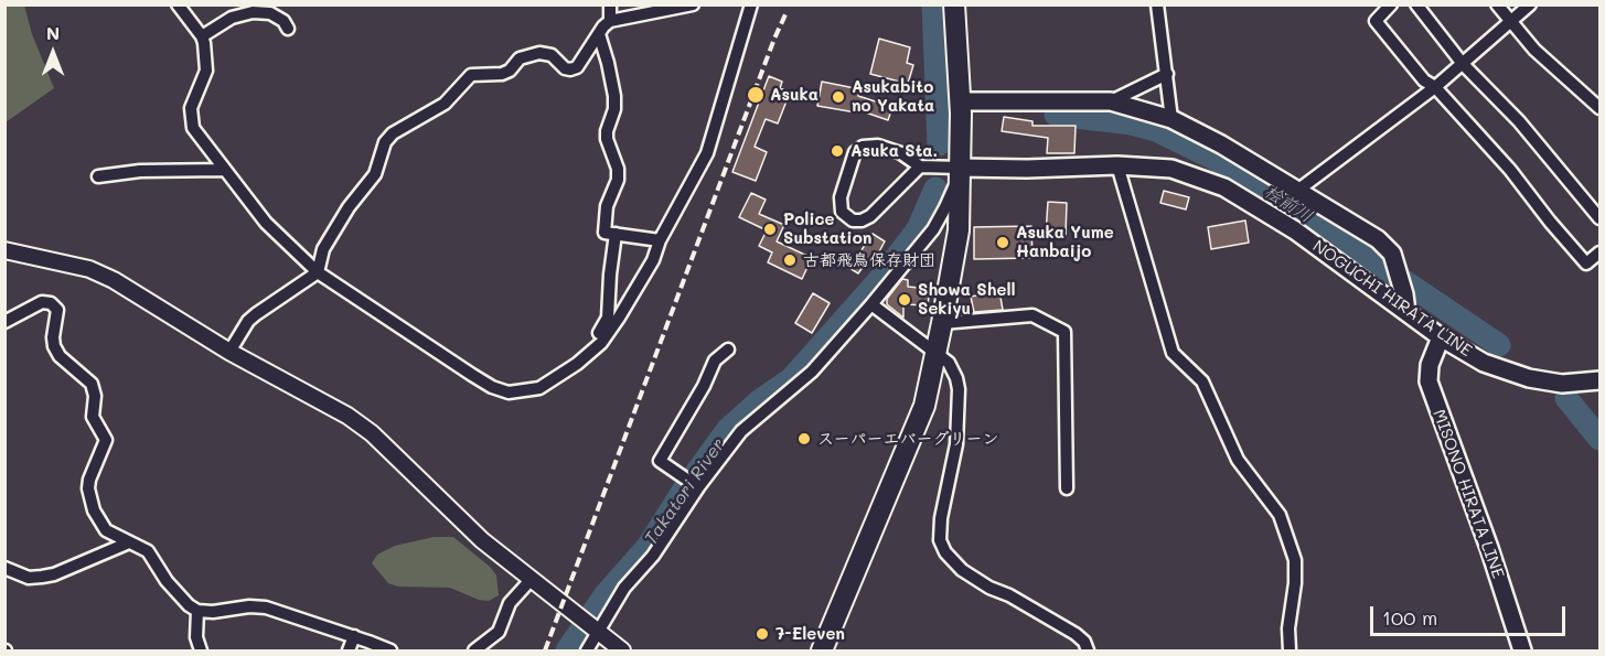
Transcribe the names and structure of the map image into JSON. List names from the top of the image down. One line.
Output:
{"streets":{"main road":["NOGUCHI HIRATA LINE","MISONO HIRATA LINE"]},"crossings":[["NOGUCHI HIRATA LINE","MISONO HIRATA LINE"]],"water":["桧前川","Takatori River"],"places":["Asuka","Asukabito no Yakata","Asuka Sta.","Police Substation","Asuka Yume Hanbaijo","古都飛鳥保存財団","Showa Shell Sekiyu","スーパーエバーグリーン","7-Eleven"],"scale_bar":"100 m","north":"top"}
